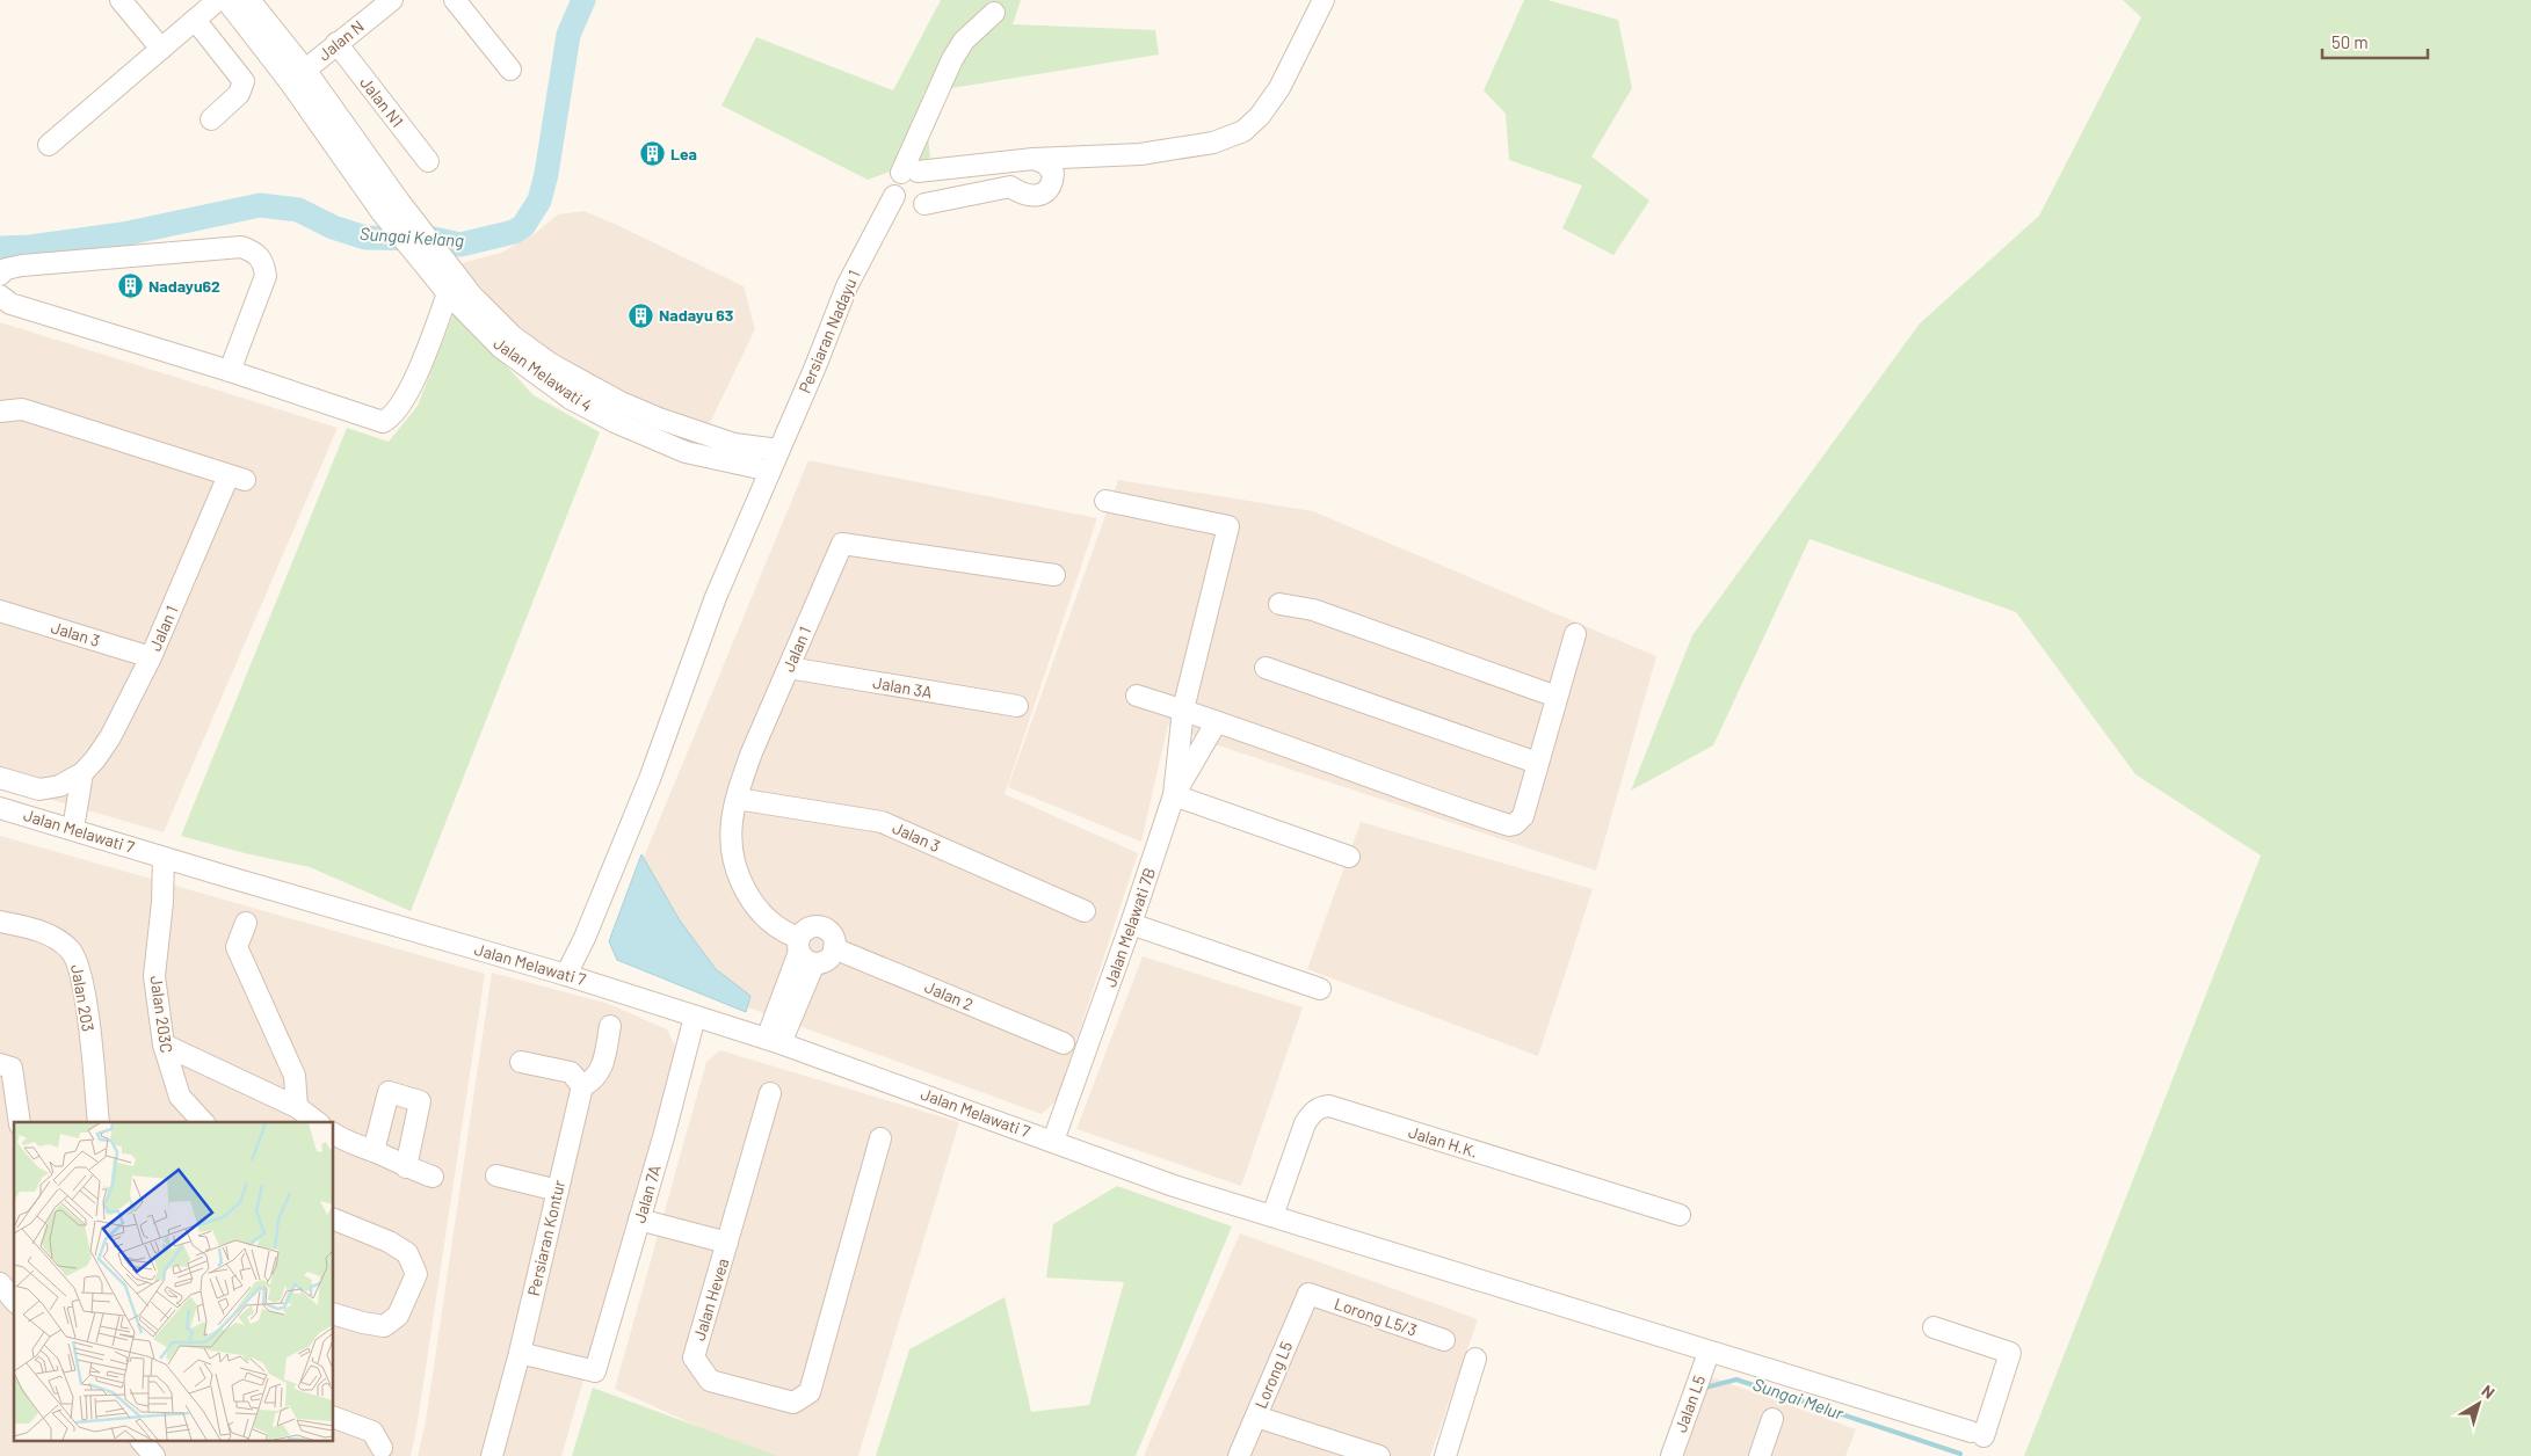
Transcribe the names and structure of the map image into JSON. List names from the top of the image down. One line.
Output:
{"streets":{"street":["Jalan N","Jalan N1","Persiaran Nadayu 1","Jalan Melawati 4","Jalan 1","Jalan 3","Jalan 3A","Jalan Melawati 7","Jalan Melawati 7B","Jalan 2","Jalan 203","Jalan 203C","Jalan H.K.","Jalan 7A","Persiaran Kontur","Jalan Hevea","Lorong L5/3","Lorong L5","Jalan L5"]},"crossings":[["Jalan N","Jalan N1"],["Jalan N","Jalan Melawati 4"],["Persiaran Nadayu 1","Jalan Melawati 4"],["Persiaran Nadayu 1","Jalan Melawati 7"],["Jalan 1","Jalan 3"],["Jalan 1","Jalan 3A"],["Jalan 1","Jalan 2"],["Jalan Melawati 7","Jalan Melawati 7B"],["Jalan Melawati 7","Jalan 203C"],["Jalan Melawati 7","Jalan H.K."],["Jalan Melawati 7","Jalan 7A"],["Jalan Melawati 7","Jalan L5"],["Jalan 7A","Persiaran Kontur"],["Lorong L5/3","Lorong L5"]],"water":["Sungai Kelang","Sungai Melur"],"places":{"building":["Lea","Nadayu62","Nadayu 63"]},"scale_bar":"50 m","north":"top right"}
